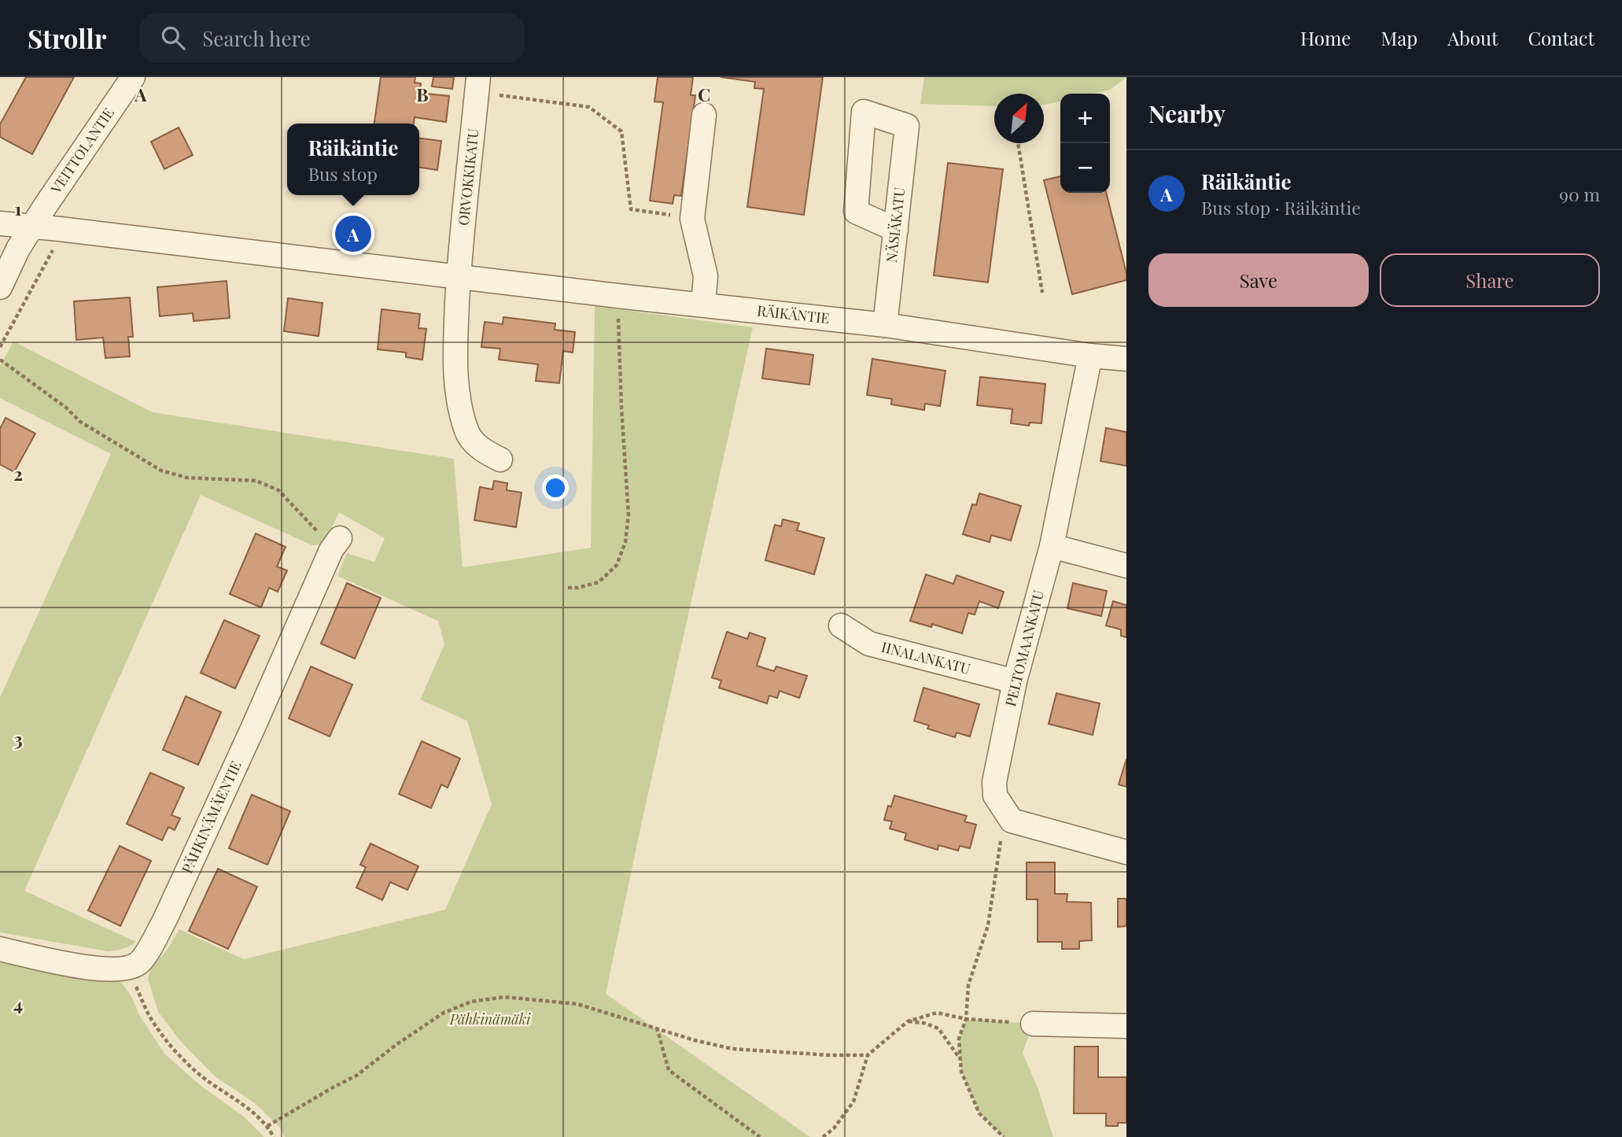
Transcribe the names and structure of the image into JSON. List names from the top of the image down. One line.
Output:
{"streets":{"street":["VEITTOLANTIE","ORVOKKIKATU","NÄSIÄKATU","RÄIKÄNTIE","PELTOMAANKATU","IINALANKATU","PÄHKINÄMÄENTIE"]},"crossings":[["VEITTOLANTIE","RÄIKÄNTIE"],["ORVOKKIKATU","RÄIKÄNTIE"],["NÄSIÄKATU","RÄIKÄNTIE"],["RÄIKÄNTIE","PELTOMAANKATU"],["PELTOMAANKATU","IINALANKATU"]],"parks":["Pähkinämäki"],"north":"top right","page":{"header":"Strollr","search":"Search here","nav":["Home","Map","About","Contact"],"heading":"Nearby","map_buttons":["+","−"],"popup":["Räikäntie","Bus stop"],"list":[{"mark":"A","name":"Räikäntie","note":"Bus stop · Räikäntie","value":"90 m"}],"pins":"A","buttons":["Save","Share"]},"grid":{"columns":["A","B","C"],"rows":["1","2","3","4"]}}
